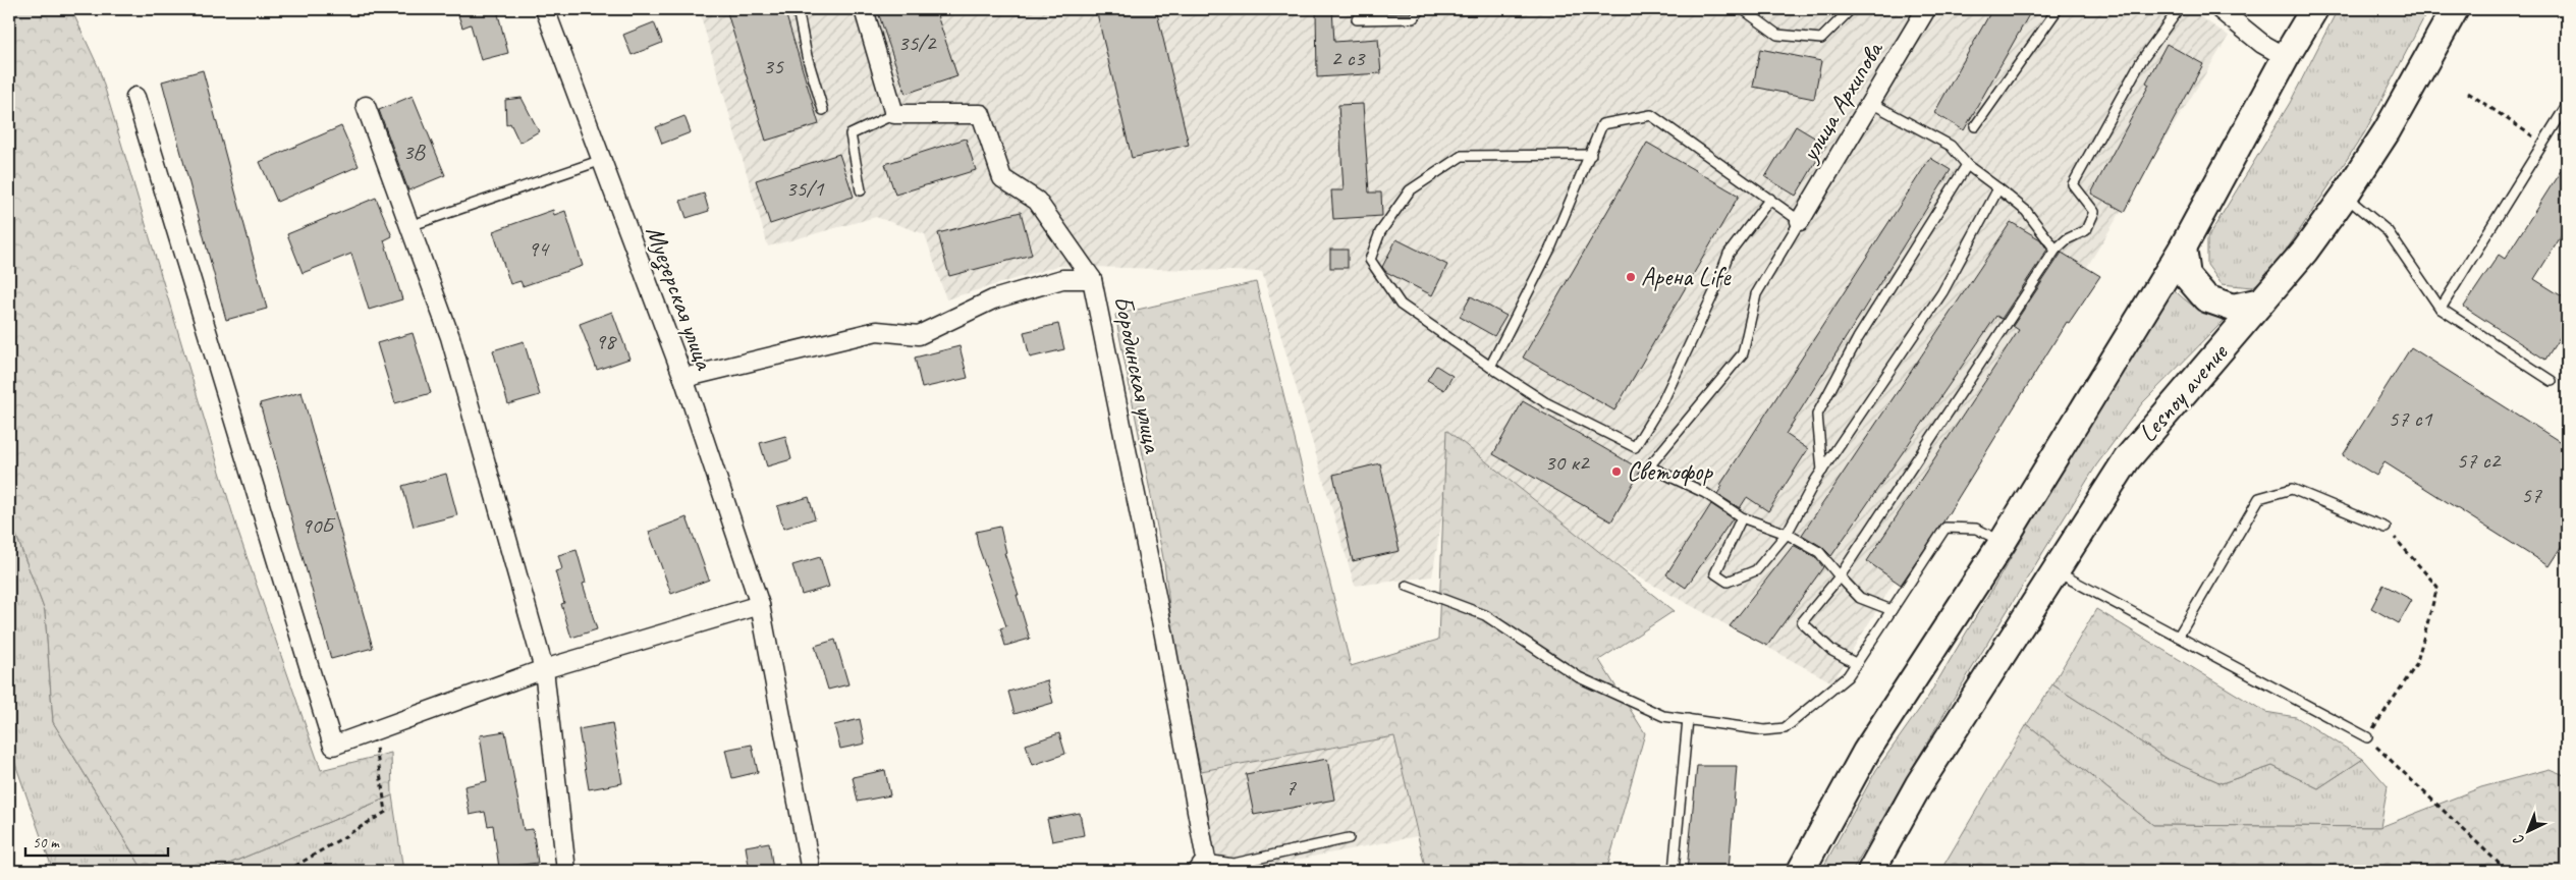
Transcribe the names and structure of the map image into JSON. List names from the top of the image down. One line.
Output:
{"streets":{"main road":["Lesnoy avenue"],"street":["улица Архипова","Муезерская улица","Бородинская улица"]},"places":["Арена Life","Светофор"],"house_numbers":["35/2","2 с3","35","3В","35/1","94","98","57 с1","57 с2","30 к2","57","90Б","7"],"scale_bar":"50 m","north":"bottom left"}
